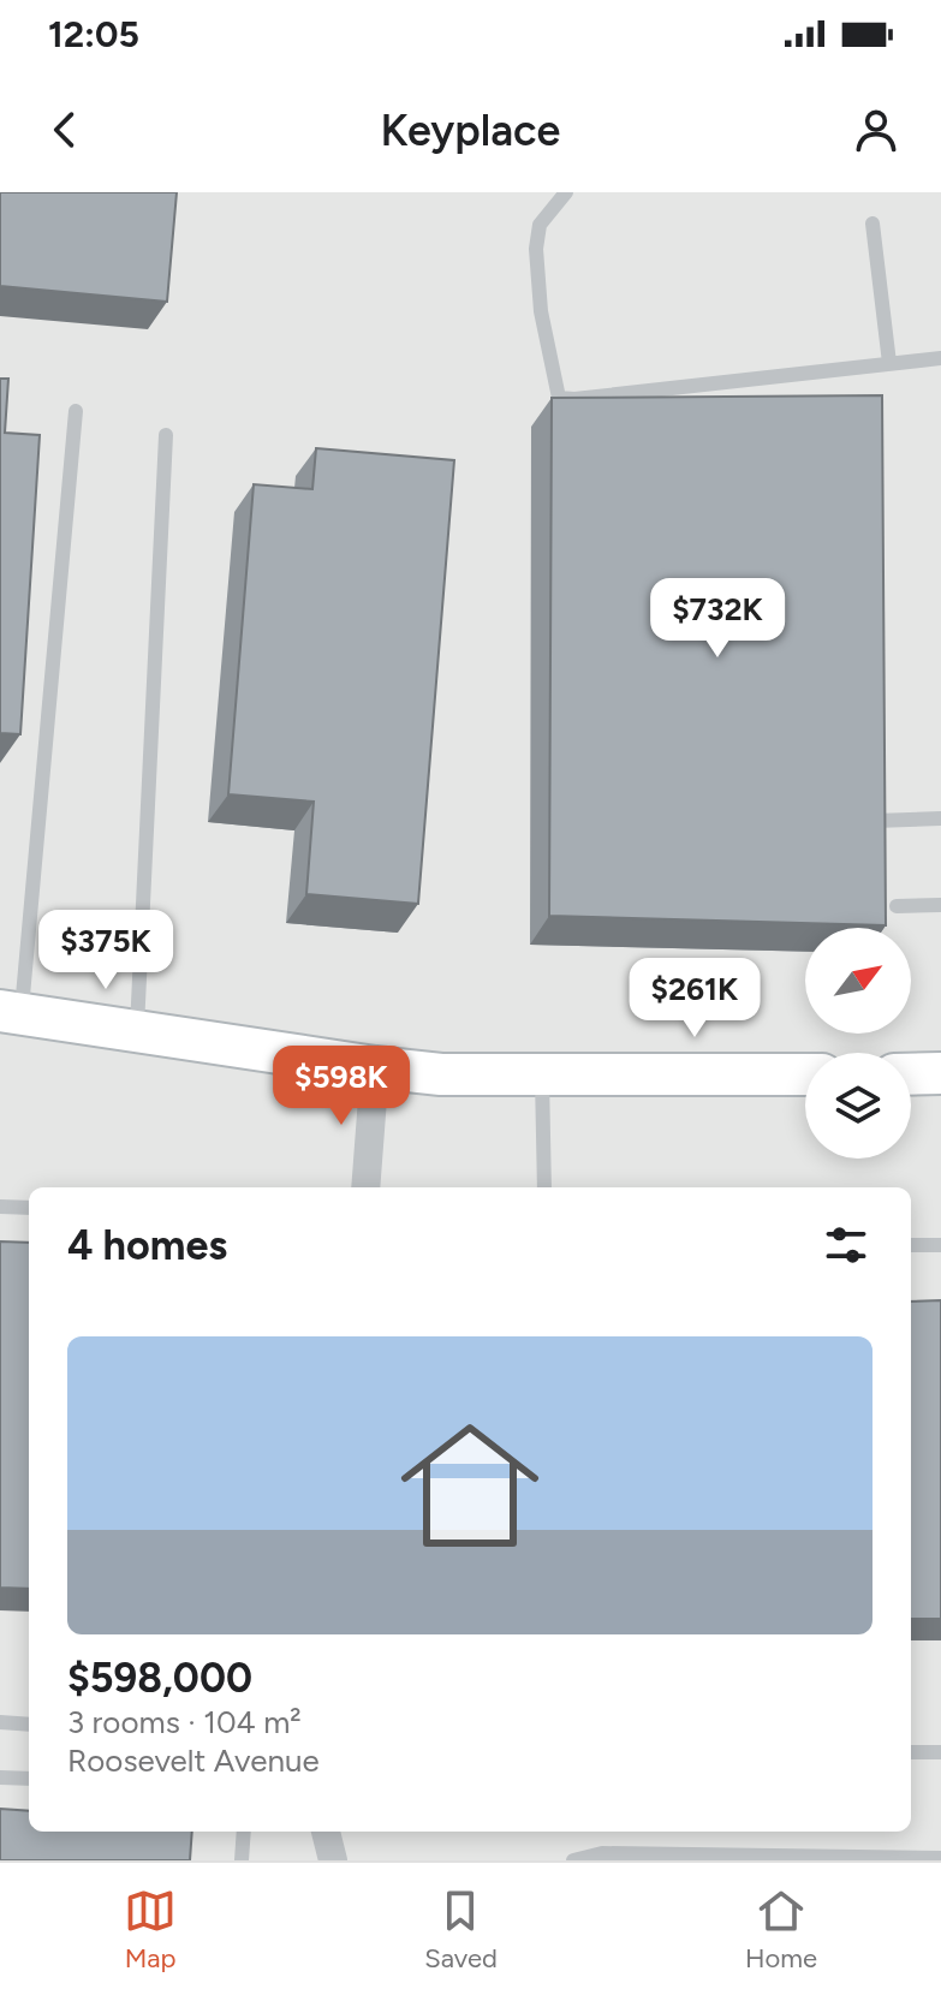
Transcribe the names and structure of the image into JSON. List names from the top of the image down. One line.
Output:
{"north":"top right","page":{"status":"12:05","header":"Keyplace","price":["$732K","$375K","$261K","$598K"],"heading":"4 homes","list":[{"name":"$598,000","note":"3 rooms · 104 m² · Roosevelt Avenue"}],"tabs":["Map","Saved","Home"]}}
